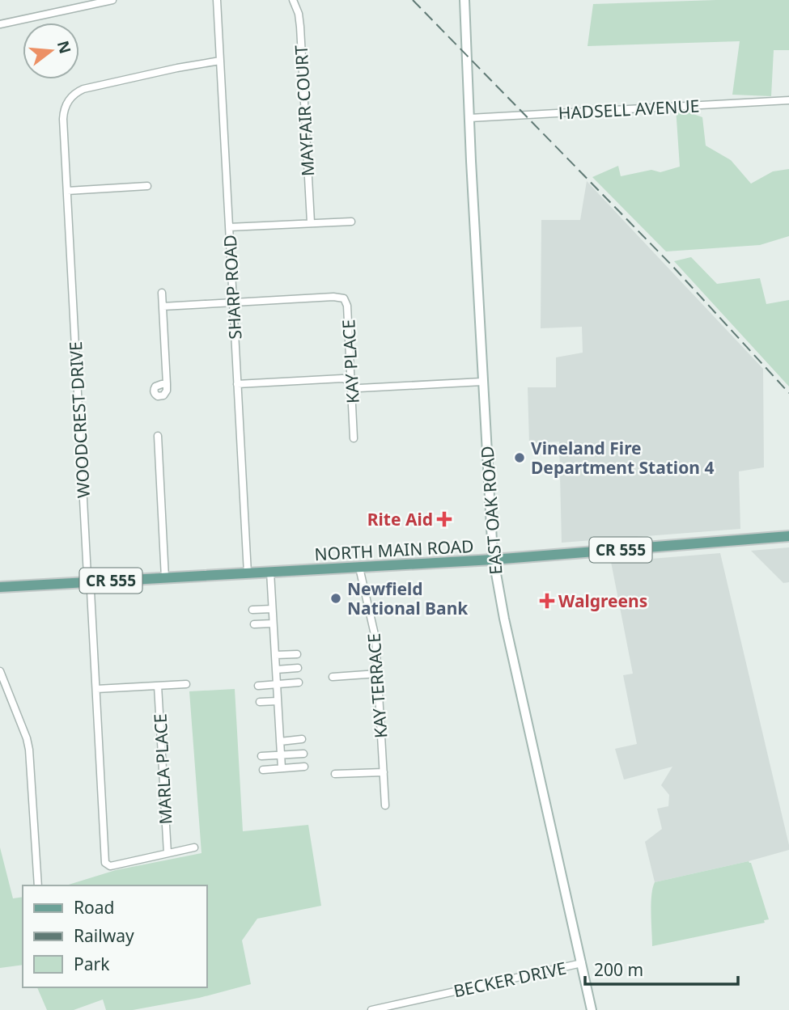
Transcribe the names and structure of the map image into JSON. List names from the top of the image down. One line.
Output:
{"streets":{"main road":["NORTH MAIN ROAD","CR 555"],"street":["HADSELL AVENUE","MAYFAIR COURT","SHARP ROAD","KAY PLACE","WOODCREST DRIVE","EAST OAK ROAD","KAY TERRACE","MARLA PLACE","BECKER DRIVE"]},"crossings":[["HADSELL AVENUE","EAST OAK ROAD"],["SHARP ROAD","KAY PLACE"],["SHARP ROAD","WOODCREST DRIVE"],["SHARP ROAD","NORTH MAIN ROAD"],["WOODCREST DRIVE","NORTH MAIN ROAD"],["WOODCREST DRIVE","MARLA PLACE"],["EAST OAK ROAD","NORTH MAIN ROAD"],["EAST OAK ROAD","BECKER DRIVE"],["NORTH MAIN ROAD","KAY TERRACE"]],"places":{"other":["Vineland Fire Department Station 4","Newfield National Bank"],"health":["Rite Aid","Walgreens"]},"legend":["Road","Railway","Park"],"scale_bar":"200 m","north":"right"}
